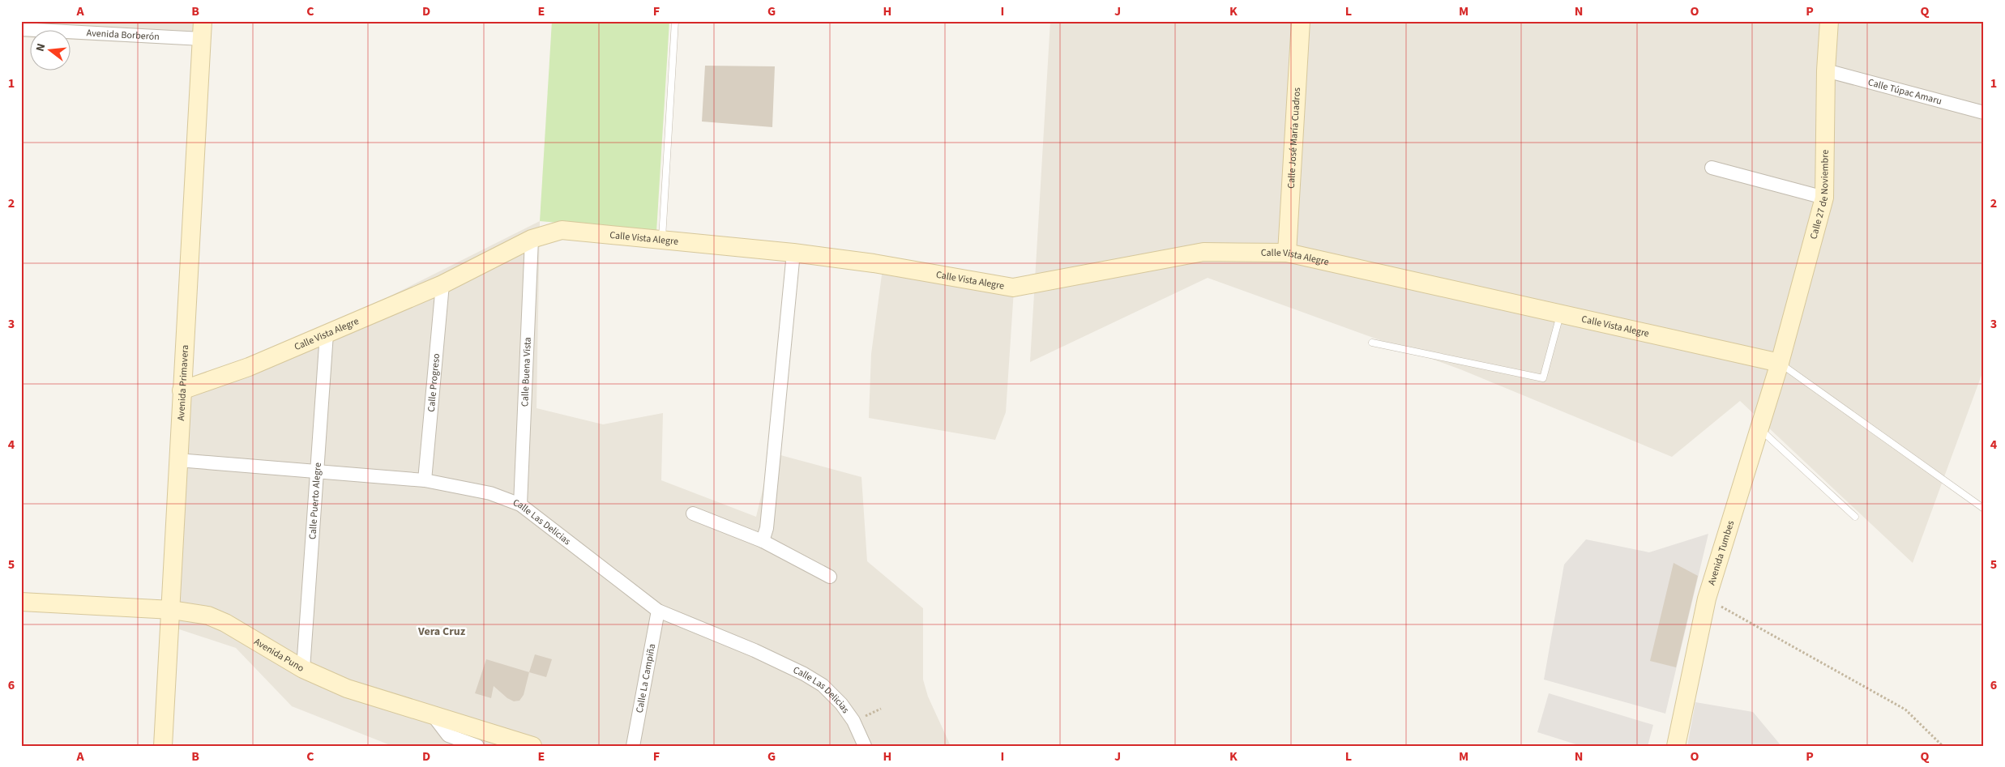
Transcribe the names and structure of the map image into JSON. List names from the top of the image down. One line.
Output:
{"streets":{"street":["Avenida Borberón","Calle Túpac Amaru","Calle José María Cuadros","Calle 27 de Noviembre","Calle Vista Alegre","Calle Buena Vista","Calle Progreso","Avenida Primavera","Calle Puerto Alegre","Calle Las Delicias","Avenida Tumbes","Avenida Puno","Calle La Campiña"]},"crossings":[["Avenida Borberón","Avenida Primavera"],["Calle Túpac Amaru","Calle 27 de Noviembre"],["Calle José María Cuadros","Calle Vista Alegre"],["Calle 27 de Noviembre","Calle Vista Alegre"],["Calle 27 de Noviembre","Avenida Tumbes"],["Calle Vista Alegre","Calle Buena Vista"],["Calle Vista Alegre","Calle Progreso"],["Calle Vista Alegre","Avenida Primavera"],["Calle Vista Alegre","Calle Puerto Alegre"],["Calle Vista Alegre","Avenida Tumbes"],["Calle Buena Vista","Calle Las Delicias"],["Calle Progreso","Calle Las Delicias"],["Avenida Primavera","Calle Las Delicias"],["Avenida Primavera","Avenida Puno"],["Calle Puerto Alegre","Calle Las Delicias"],["Calle Puerto Alegre","Avenida Puno"],["Calle Las Delicias","Calle La Campiña"]],"districts":["Vera Cruz"],"north":"left","grid":{"columns":["A","B","C","D","E","F","G","H","I","J","K","L","M","N","O","P","Q"],"rows":["1","2","3","4","5","6"]}}
